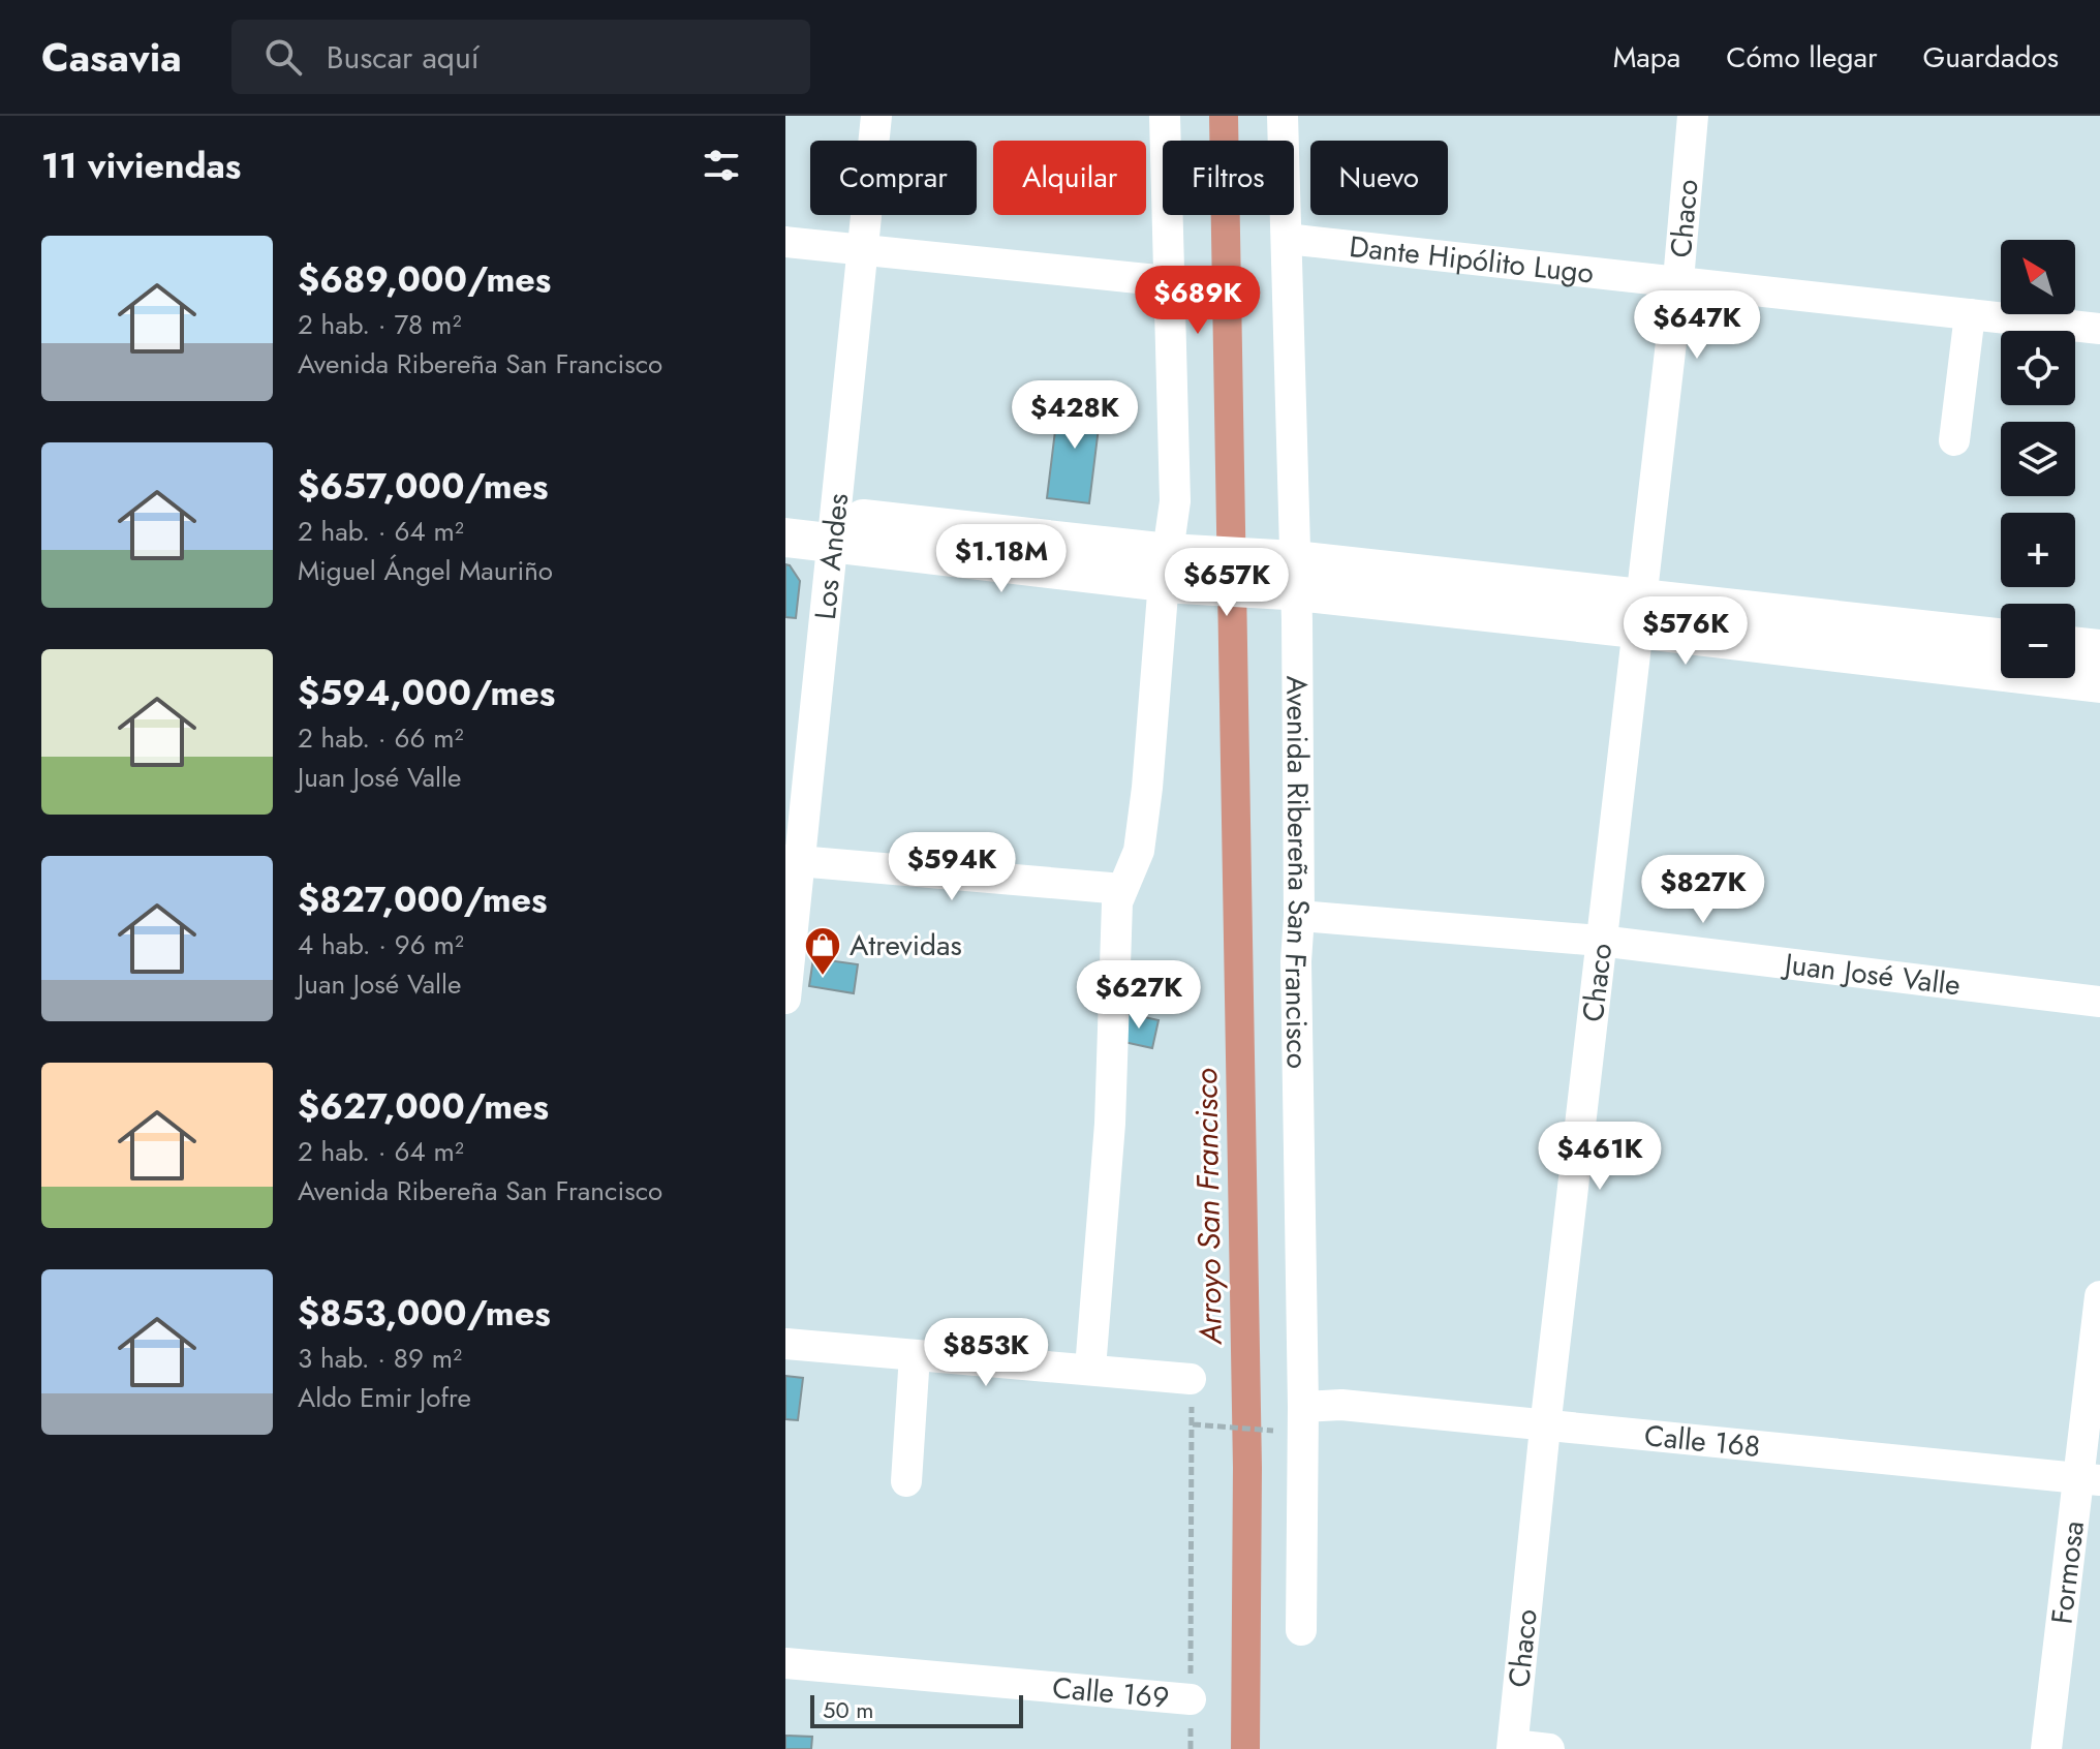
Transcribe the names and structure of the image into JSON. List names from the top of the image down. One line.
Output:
{"streets":{"street":["Chaco","Dante Hipólito Lugo","Los Andes","Avenida Ribereña San Francisco","Juan José Valle","Calle 168","Formosa","Calle 169"]},"crossings":[["Chaco","Dante Hipólito Lugo"],["Chaco","Juan José Valle"],["Chaco","Calle 168"],["Dante Hipólito Lugo","Avenida Ribereña San Francisco"],["Avenida Ribereña San Francisco","Juan José Valle"],["Avenida Ribereña San Francisco","Calle 168"],["Calle 168","Formosa"]],"water":["Arroyo San Francisco"],"places":{"shop":["Atrevidas"]},"scale_bar":"50 m","north":"top left","page":{"header":"Casavia","search":"Buscar aquí","nav":["Mapa","Cómo llegar","Guardados"],"heading":"11 viviendas","chip":["Comprar","Alquilar","Filtros","Nuevo"],"list":[{"name":"$689,000/mes","note":"2 hab. · 78 m² · Avenida Ribereña San Francisco"},{"name":"$657,000/mes","note":"2 hab. · 64 m² · Miguel Ángel Mauriño"},{"name":"$594,000/mes","note":"2 hab. · 66 m² · Juan José Valle"},{"name":"$827,000/mes","note":"4 hab. · 96 m² · Juan José Valle"},{"name":"$627,000/mes","note":"2 hab. · 64 m² · Avenida Ribereña San Francisco"},{"name":"$853,000/mes","note":"3 hab. · 89 m² · Aldo Emir Jofre"}],"map_buttons":["+","−"],"price":["$689K","$647K","$428K","$1.18M","$657K","$576K","$594K","$827K","$627K","$461K","$853K"],"scale":"50 m"}}
